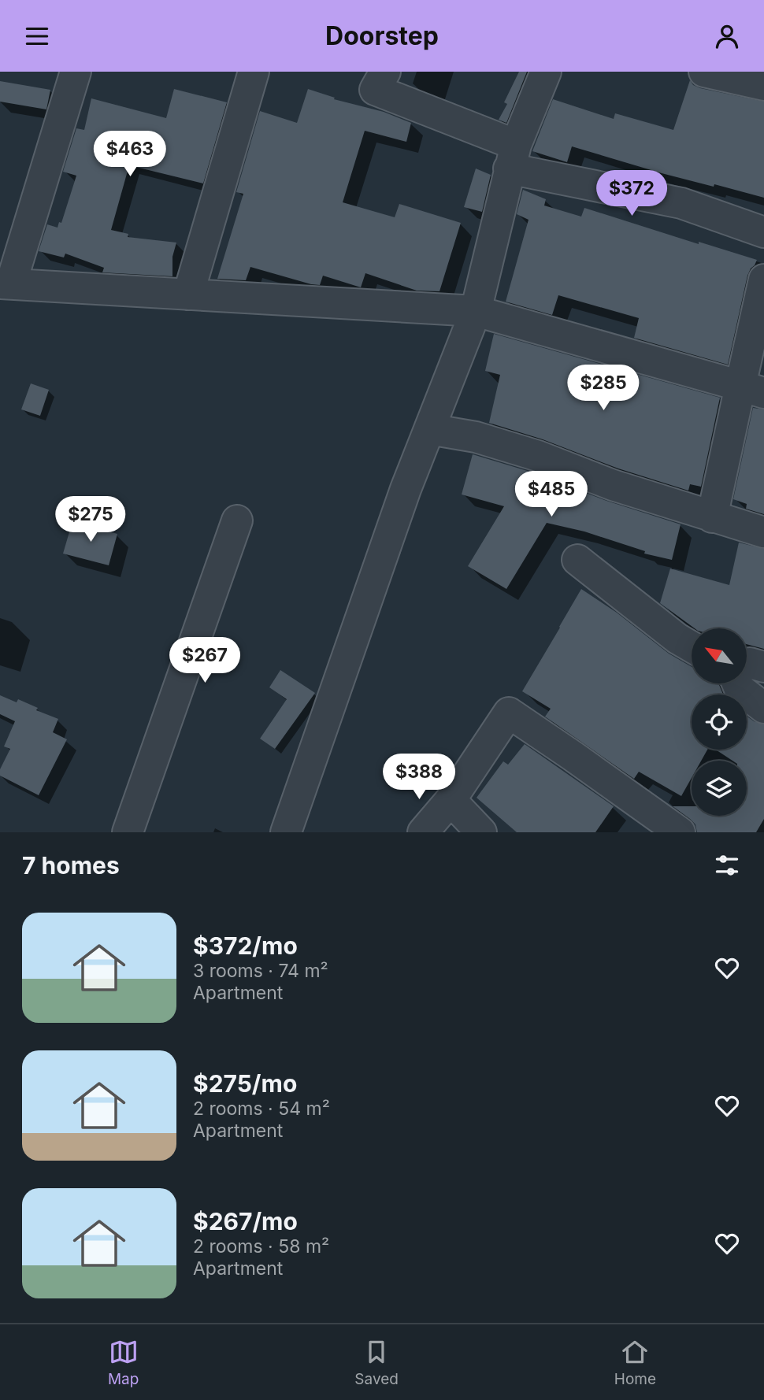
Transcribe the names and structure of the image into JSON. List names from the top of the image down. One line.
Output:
{"north":"top left","page":{"header":"Doorstep","price":["$463","$372","$285","$485","$275","$267","$388"],"heading":"7 homes","list":[{"name":"$372/mo","note":"3 rooms · 74 m² · Apartment"},{"name":"$275/mo","note":"2 rooms · 54 m² · Apartment"},{"name":"$267/mo","note":"2 rooms · 58 m² · Apartment"}],"tabs":["Map","Saved","Home"]}}
